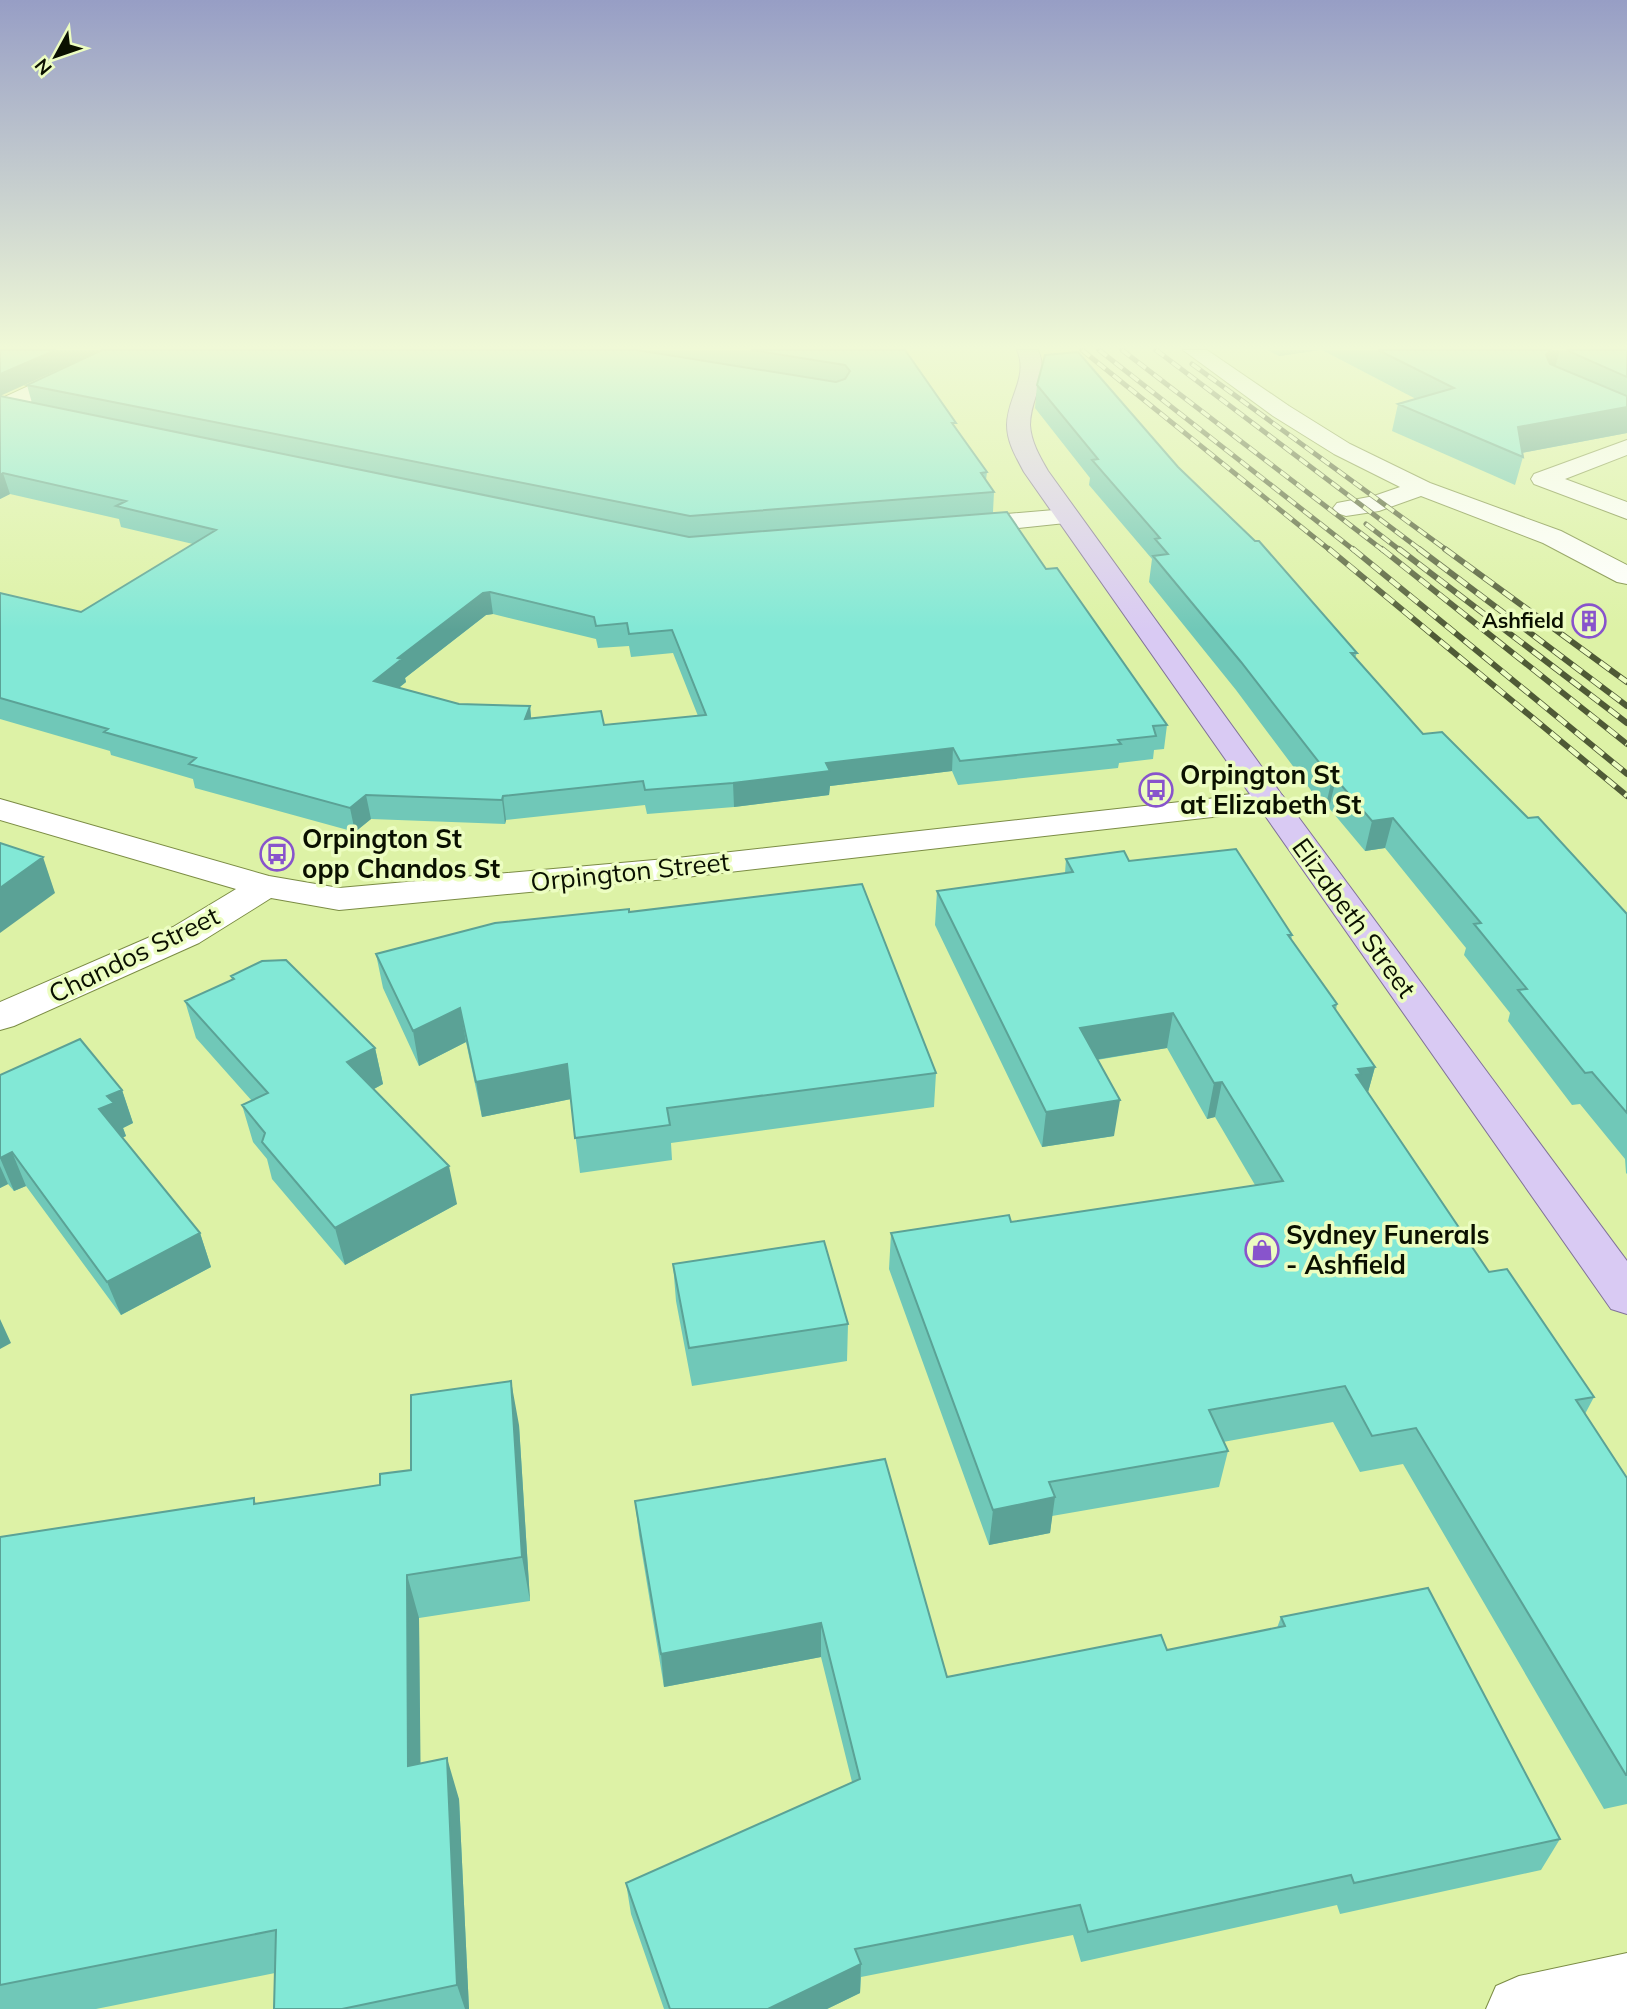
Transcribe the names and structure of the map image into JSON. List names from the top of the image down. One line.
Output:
{"streets":{"main road":["Elizabeth Street"],"street":["Orpington Street","Chandos Street"]},"crossings":[["Orpington Street","Elizabeth Street"],["Orpington Street","Chandos Street"]],"places":{"building":["Ashfield"],"bus stop":["Orpington St at Elizabeth St","Orpington St opp Chandos St"],"shop":["Sydney Funerals - Ashfield"]},"north":"bottom left"}
